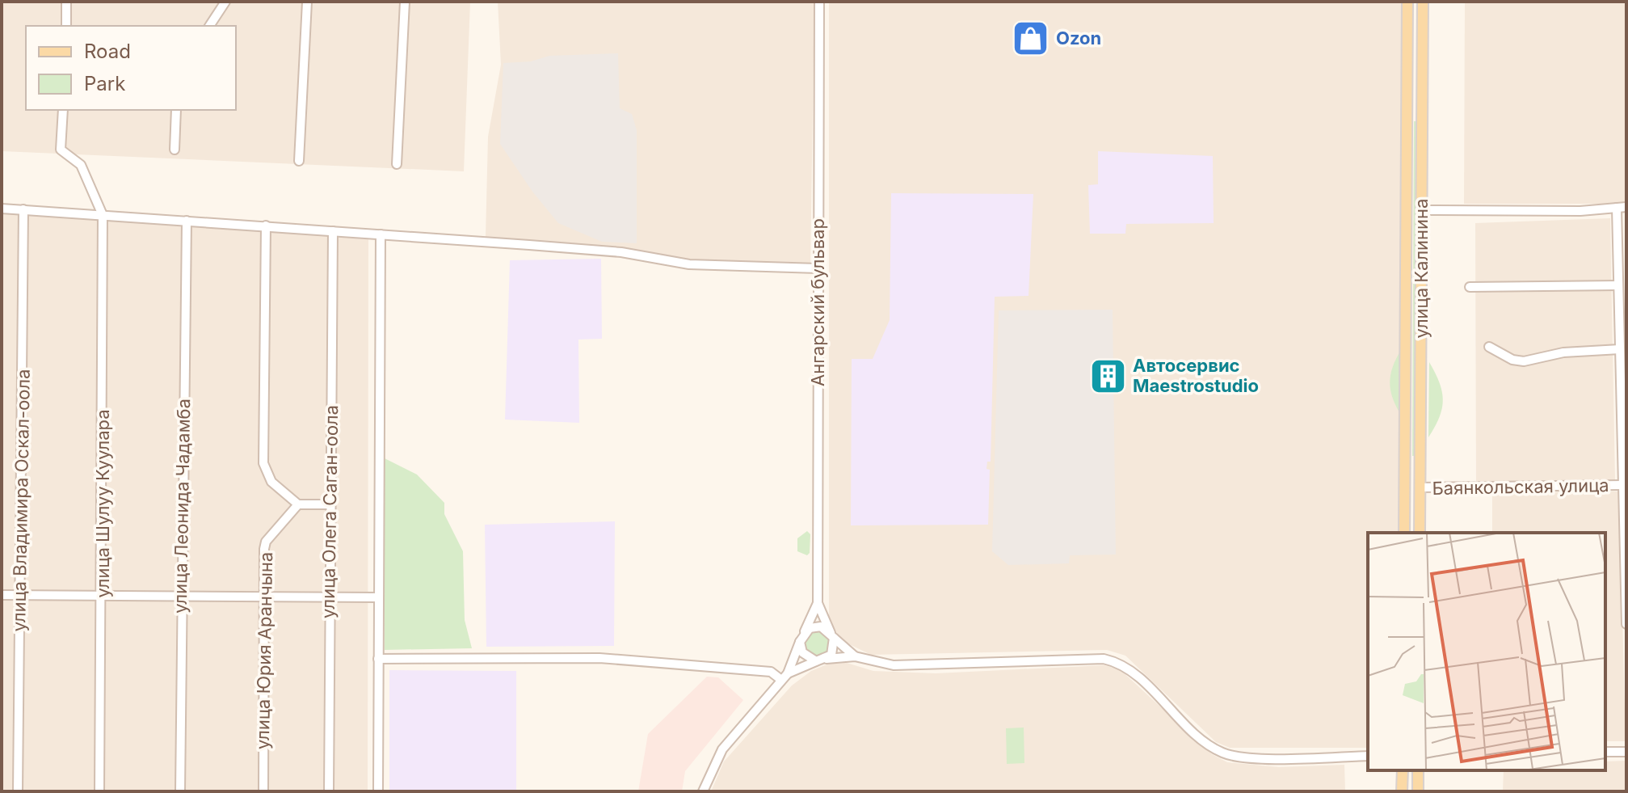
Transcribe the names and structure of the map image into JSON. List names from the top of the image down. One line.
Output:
{"streets":{"main road":["улица Калинина"],"street":["Ангарский бульвар","Баянкольская улица","улица Владимира Оскал-оола","улица Шулуу Куулара","улица Леонида Чадамба","улица Олега Саган-оола","улица Юрия Аранчына"]},"crossings":[["улица Калинина","Баянкольская улица"]],"places":{"shop":["Ozon"],"building":["Автосервис Maestrostudio"]},"legend":["Road","Park"]}
